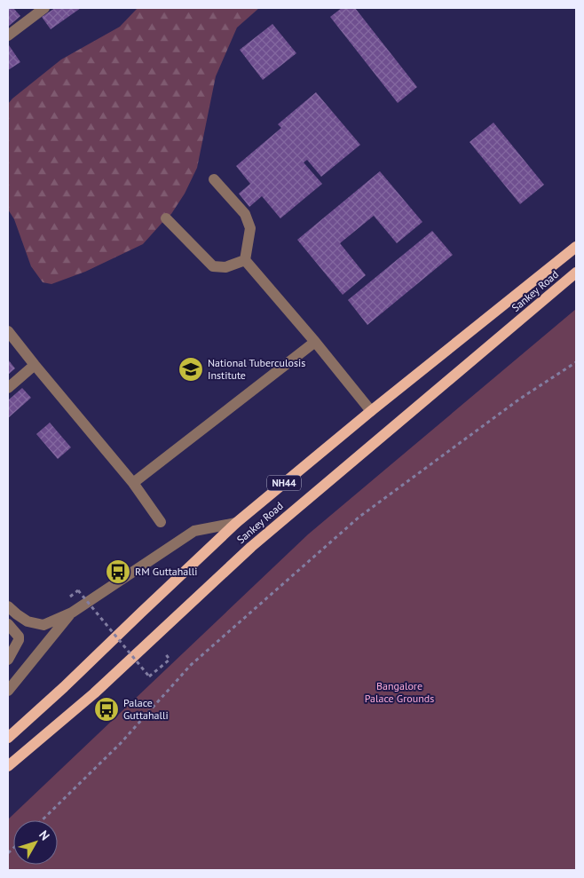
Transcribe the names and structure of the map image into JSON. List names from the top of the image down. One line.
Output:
{"streets":{"main road":["Sankey Road","NH44"]},"parks":["Bangalore Palace Grounds"],"places":{"school or university":["National Tuberculosis Institute"],"bus stop":["RM Guttahalli","Palace Guttahalli"]},"north":"top right"}
